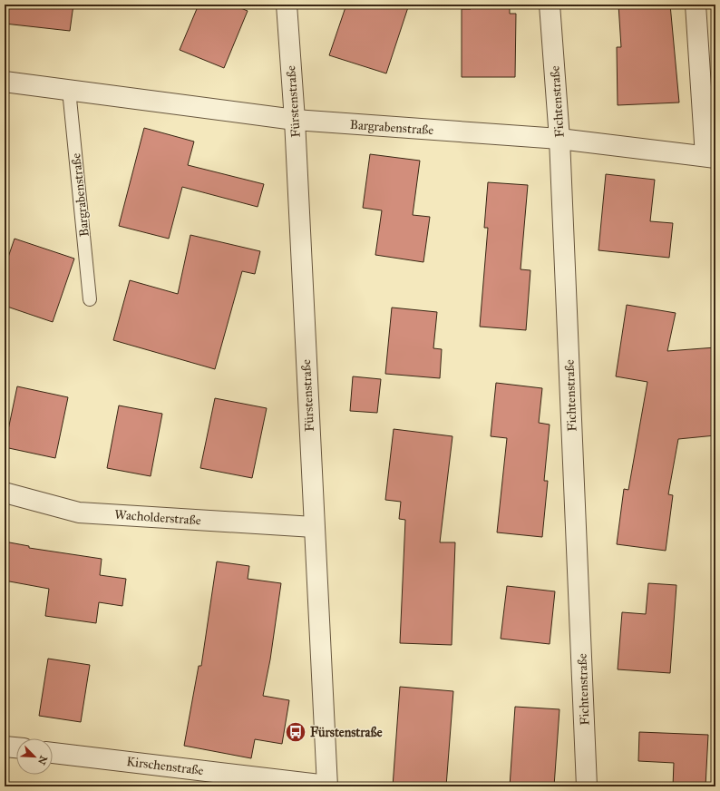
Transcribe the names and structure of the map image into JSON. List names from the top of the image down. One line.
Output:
{"streets":{"street":["Fürstenstraße","Fichtenstraße","Bargrabenstraße","Wacholderstraße","Kirschenstraße"]},"crossings":[["Fürstenstraße","Bargrabenstraße"],["Fürstenstraße","Wacholderstraße"],["Fürstenstraße","Kirschenstraße"],["Fichtenstraße","Bargrabenstraße"]],"places":{"bus stop":["Fürstenstraße"]},"north":"bottom right"}
